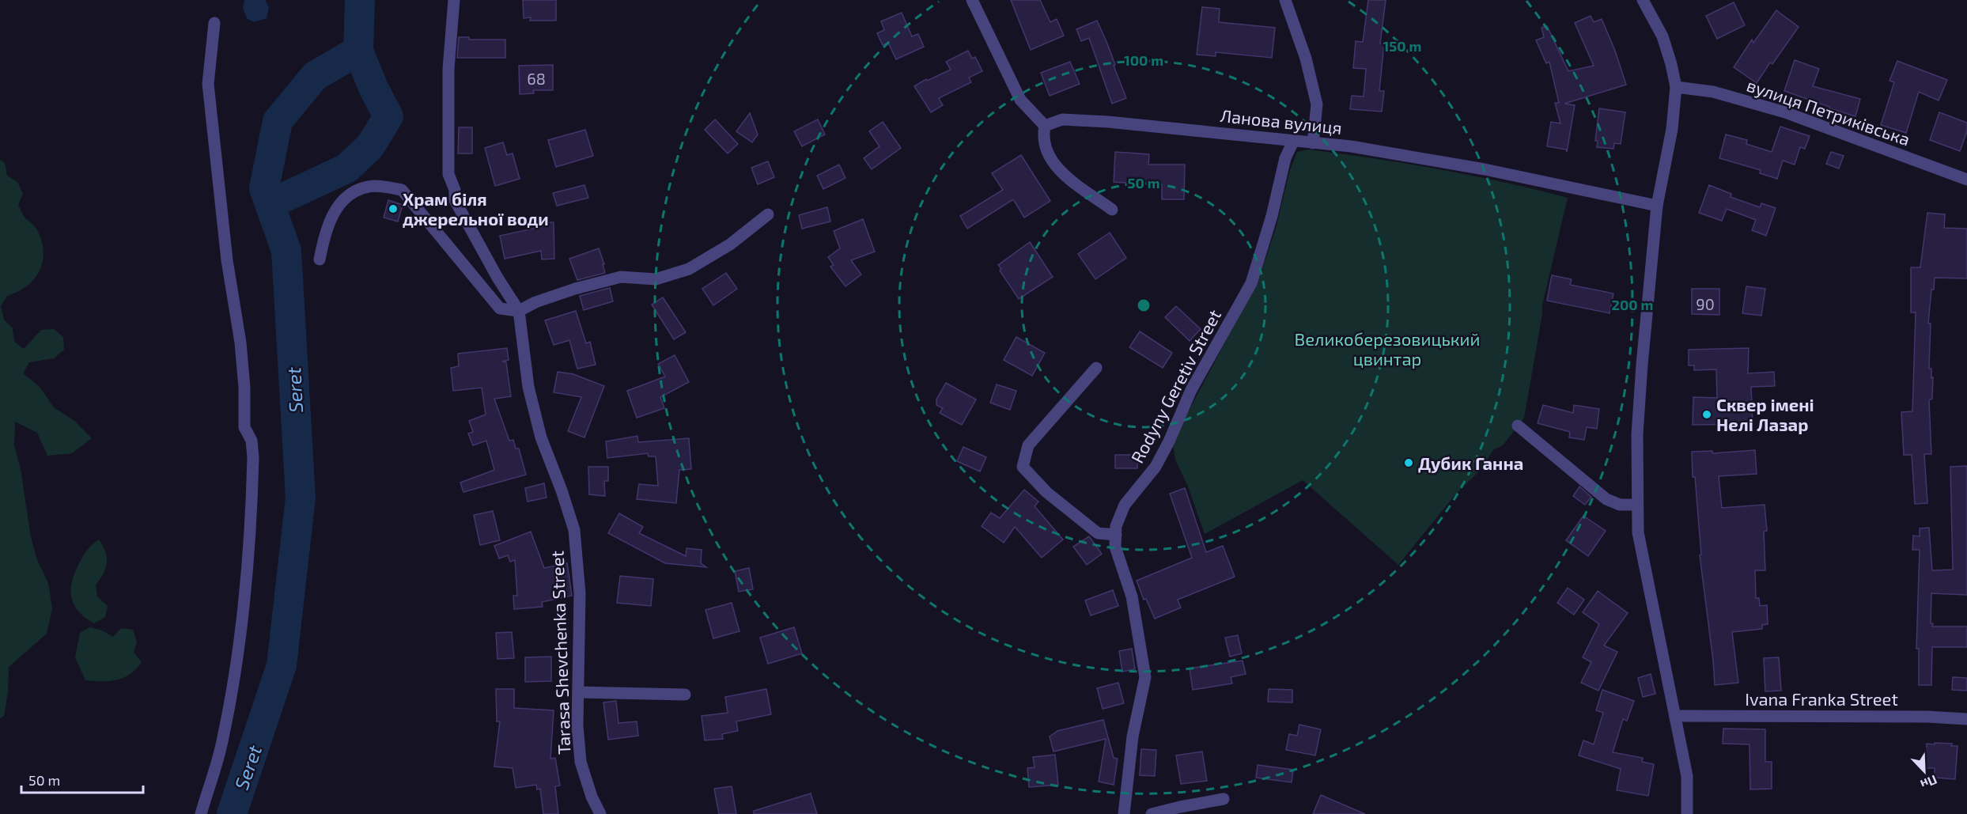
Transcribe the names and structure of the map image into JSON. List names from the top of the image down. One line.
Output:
{"streets":{"street":["вулиця Петриківська","Ланова вулиця","Rodyny Geretiv Street","Tarasa Shevchenka Street","Ivana Franka Street"]},"crossings":[["Ланова вулиця","Rodyny Geretiv Street"]],"water":["Seret"],"parks":["Великоберезовицький цвинтар"],"places":["Храм біля джерельної води","Сквер імені Нелі Лазар","Дубик Ганна"],"house_numbers":["68","90"],"scale_bar":"50 m","north":"bottom right","rings":["150 m","100 m","50 m","200 m"]}
